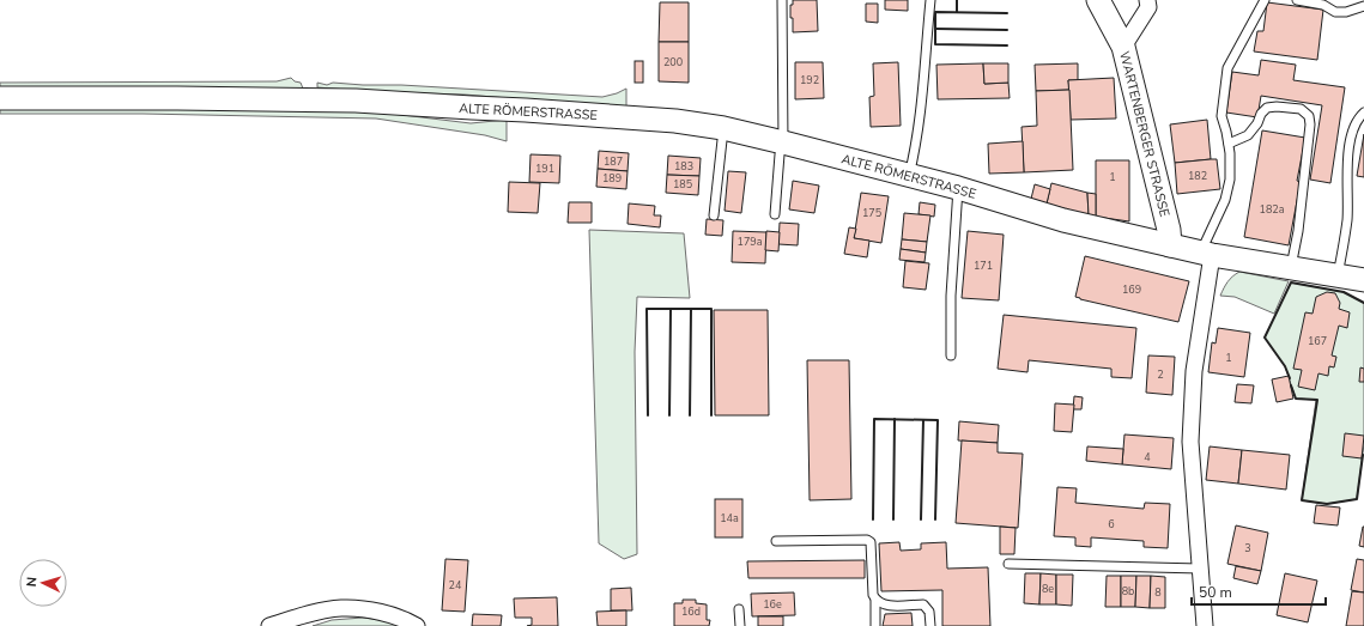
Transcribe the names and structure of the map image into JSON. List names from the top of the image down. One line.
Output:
{"streets":{"main road":["ALTE RÖMERSTRASSE","WARTENBERGER STRASSE"]},"crossings":[["ALTE RÖMERSTRASSE","WARTENBERGER STRASSE"]],"house_numbers":["200","192","187","183","191","182","1","189","185","182a","175","179a","171","169","167","1","2","4","14a","6","3","24","8e","8b","8","16e","16d"],"scale_bar":"50 m","north":"left"}
